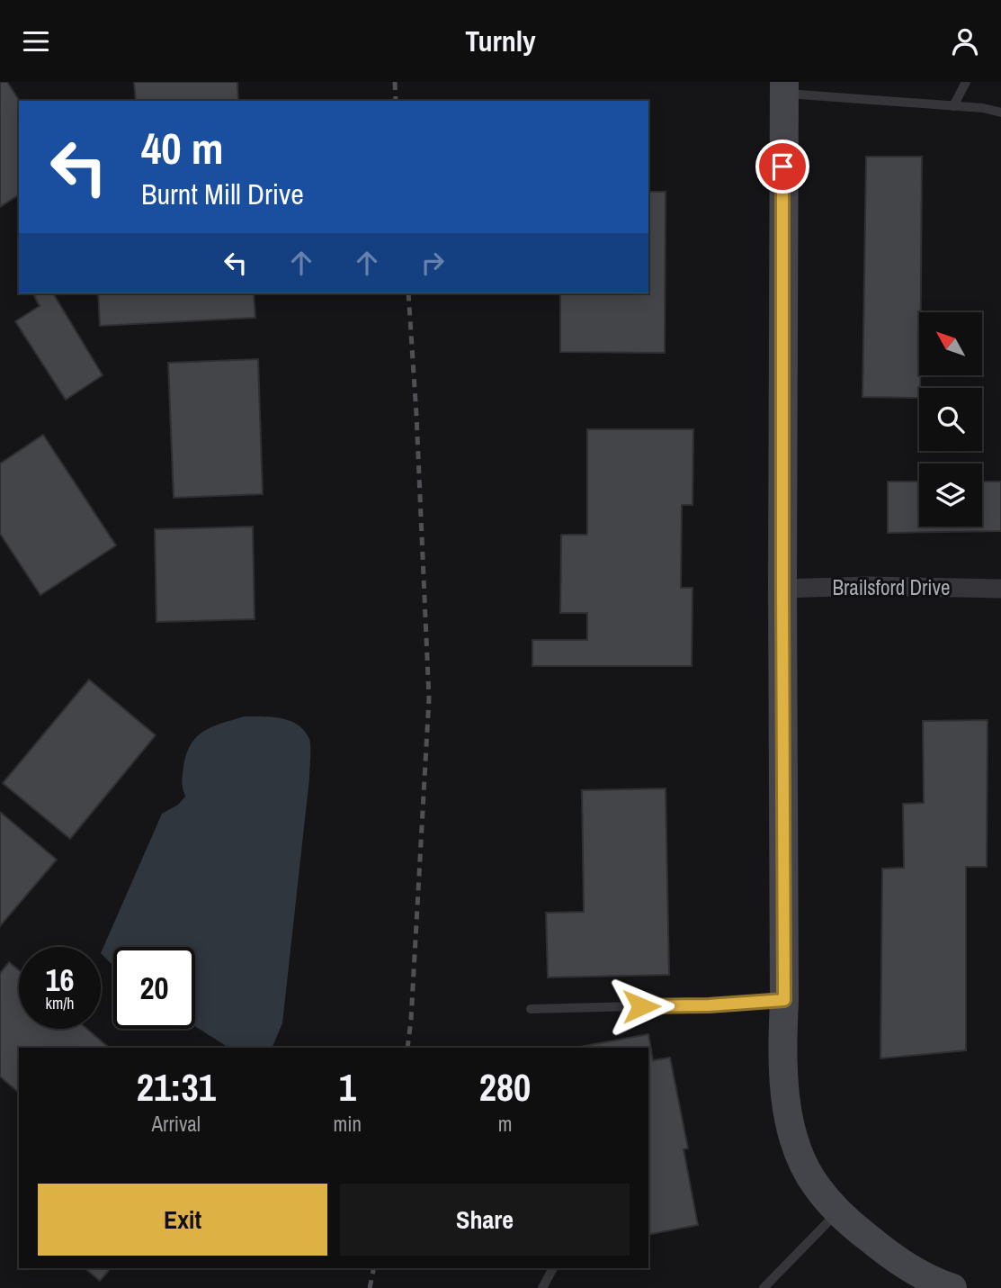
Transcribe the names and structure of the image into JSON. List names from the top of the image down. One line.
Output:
{"streets":{"street":["Brailsford Drive"]},"north":"top left","page":{"header":"Turnly","turn":["40 m","Burnt Mill Drive"],"speed":"16 km/h","limit":"20","eta":["21:31","Arrival","1","min","280","m"],"buttons":["Exit","Share"]}}
